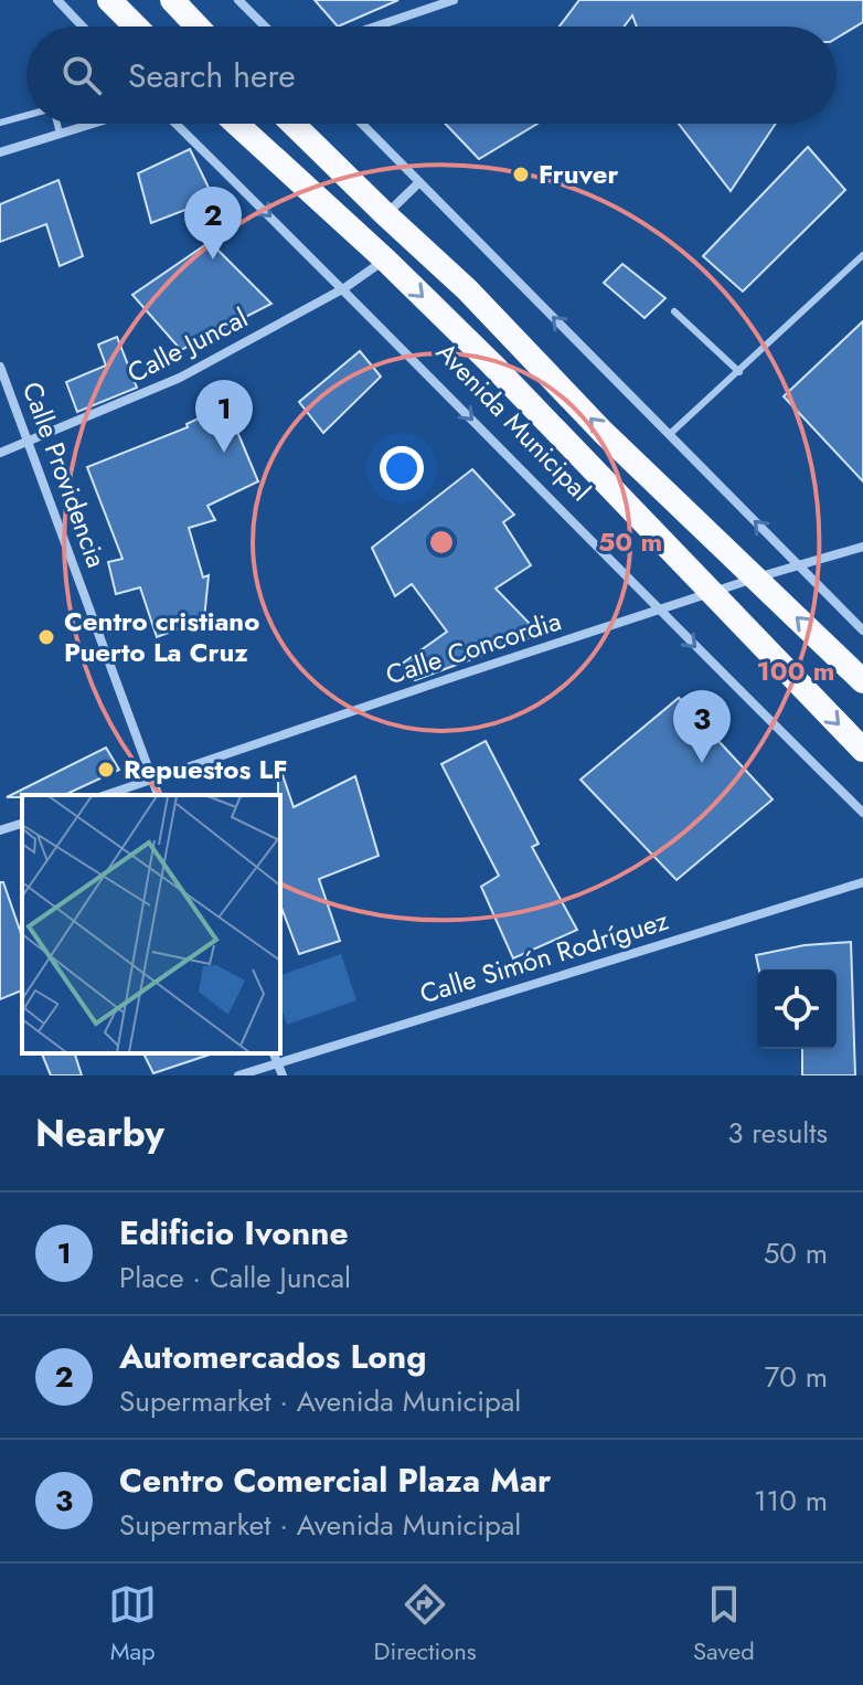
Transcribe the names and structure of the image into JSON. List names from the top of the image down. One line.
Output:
{"streets":{"highway":["Avenida Municipal"],"street":["Calle Juncal","Calle Providencia","Calle Concordia","Calle Simón Rodríguez"]},"crossings":[["Calle Juncal","Avenida Municipal"],["Calle Juncal","Calle Providencia"],["Avenida Municipal","Calle Concordia"],["Calle Providencia","Calle Concordia"]],"places":["Fruver","Centro cristiano Puerto La Cruz","Repuestos LF"],"page":{"search":"Search here","pins":["2","1","3"],"heading":["Nearby","3 results"],"list":[{"mark":"1","name":"Edificio Ivonne","note":"Place · Calle Juncal","value":"50 m"},{"mark":"2","name":"Automercados Long","note":"Supermarket · Avenida Municipal","value":"70 m"},{"mark":"3","name":"Centro Comercial Plaza Mar","note":"Supermarket · Avenida Municipal","value":"110 m"}],"nav":["Map","Directions","Saved"]},"rings":["50 m","100 m"]}
